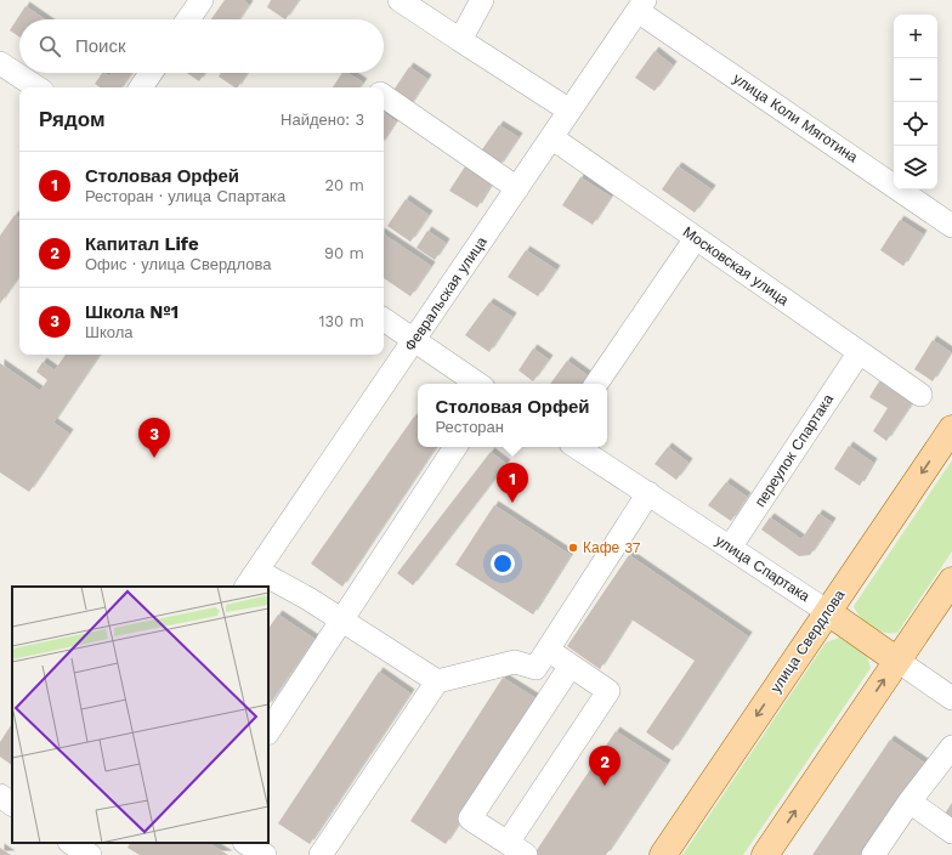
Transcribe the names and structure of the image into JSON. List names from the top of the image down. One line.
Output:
{"streets":{"main road":["улица Спартака","улица Свердлова"],"street":["улица Коли Мяготина","Московская улица","Февральская улица","переулок Спартака"]},"crossings":[["улица Коли Мяготина","Февральская улица"],["Московская улица","Февральская улица"],["Московская улица","переулок Спартака"],["переулок Спартака","улица Спартака"],["улица Спартака","улица Свердлова"]],"places":["Кафе 37"],"page":{"map_buttons":["+","−"],"search":"Поиск","heading":["Рядом","Найдено: 3"],"list":[{"mark":"1","name":"Столовая Орфей","note":"Ресторан · улица Спартака","value":"20 m"},{"mark":"2","name":"Капитал Life","note":"Офис · улица Свердлова","value":"90 m"},{"mark":"3","name":"Школа №1","note":"Школа","value":"130 m"}],"popup":["Столовая Орфей","Ресторан"],"pins":["3","1","2"]}}
